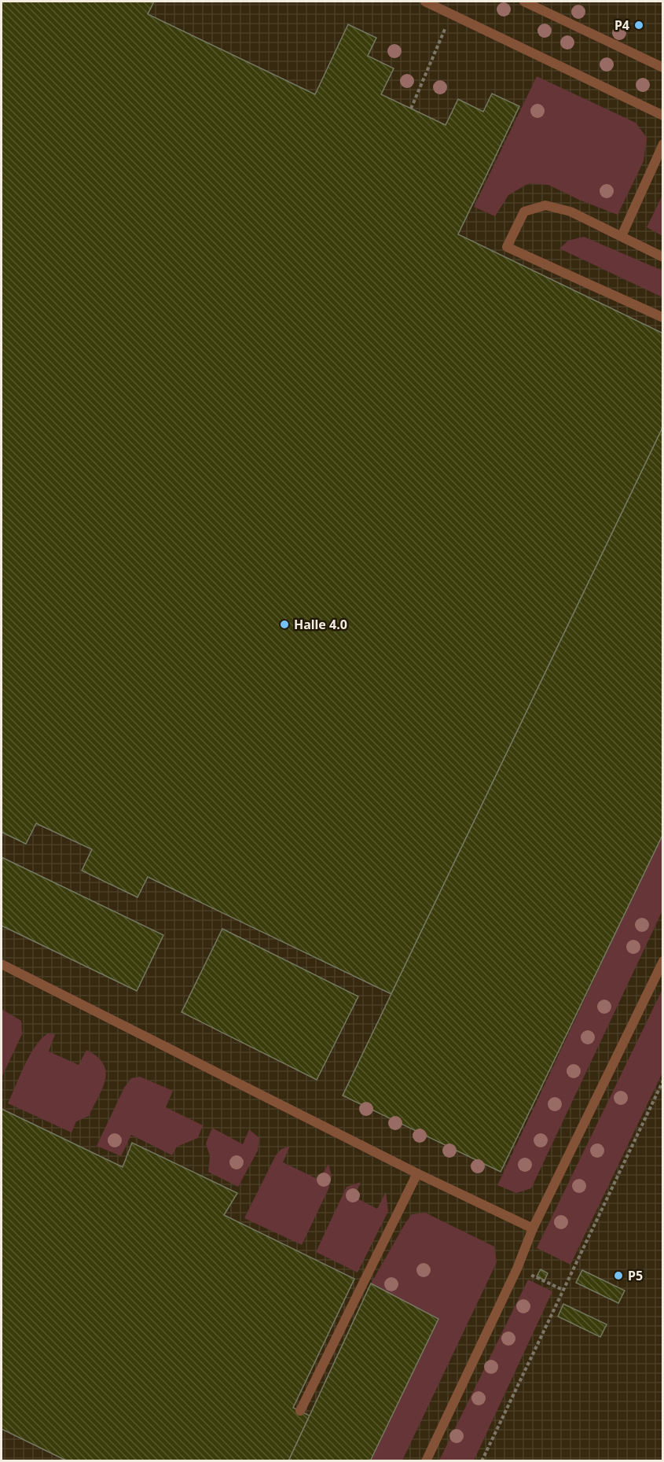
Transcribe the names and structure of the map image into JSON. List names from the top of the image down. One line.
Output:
{"places":["P4","Halle 4.0","P5"]}
